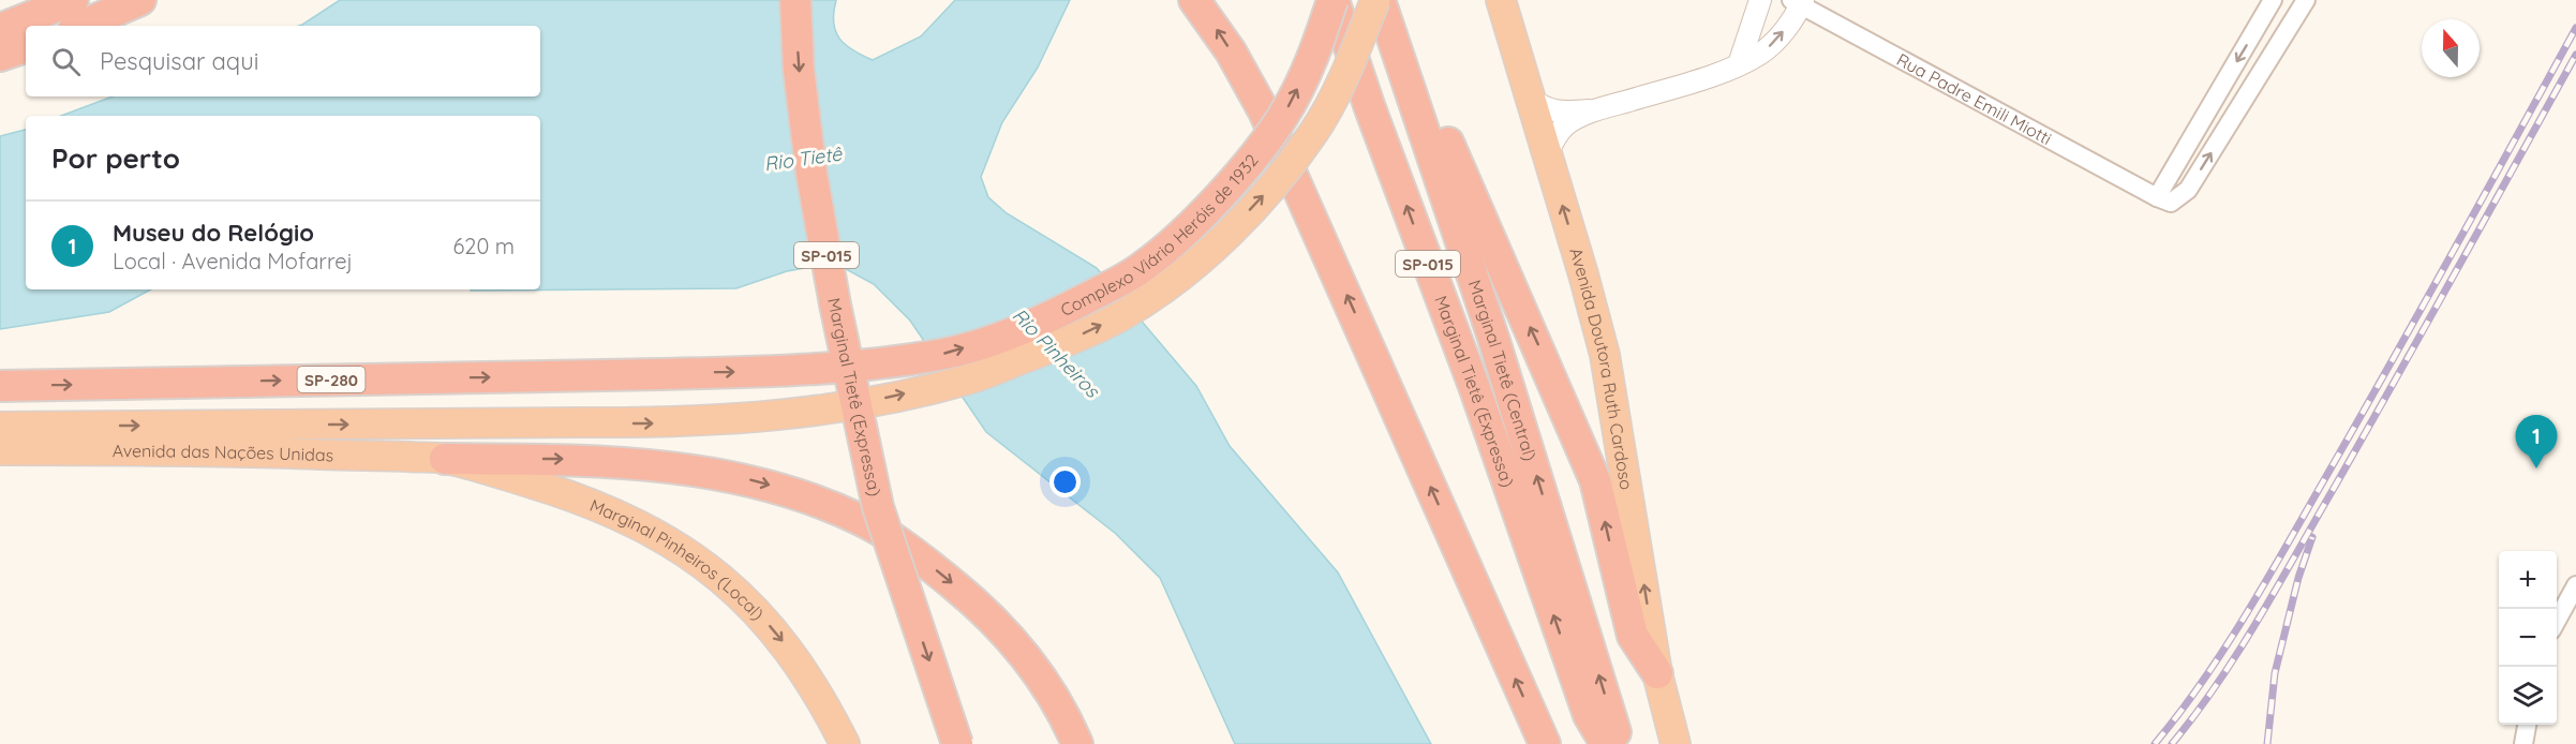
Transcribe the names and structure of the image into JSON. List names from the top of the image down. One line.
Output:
{"streets":{"highway":["Complexo Viário Heróis de 1932","SP-015","Avenida Doutora Ruth Cardoso","Marginal Tietê (Central)","SP-280","Marginal Tietê (Expressa)","Avenida das Nações Unidas","Marginal Pinheiros (Local)"],"street":["Rua Padre Emili Miotti"]},"crossings":[["Complexo Viário Heróis de 1932","Marginal Tietê (Expressa)"],["Avenida das Nações Unidas","Marginal Pinheiros (Local)"]],"water":["Rio Tietê","Rio Pinheiros"],"north":"top","page":{"search":"Pesquisar aqui","heading":"Por perto","list":[{"mark":"1","name":"Museu do Relógio","note":"Local · Avenida Mofarrej","value":"620 m"}],"pins":"1","map_buttons":["+","−"]}}
